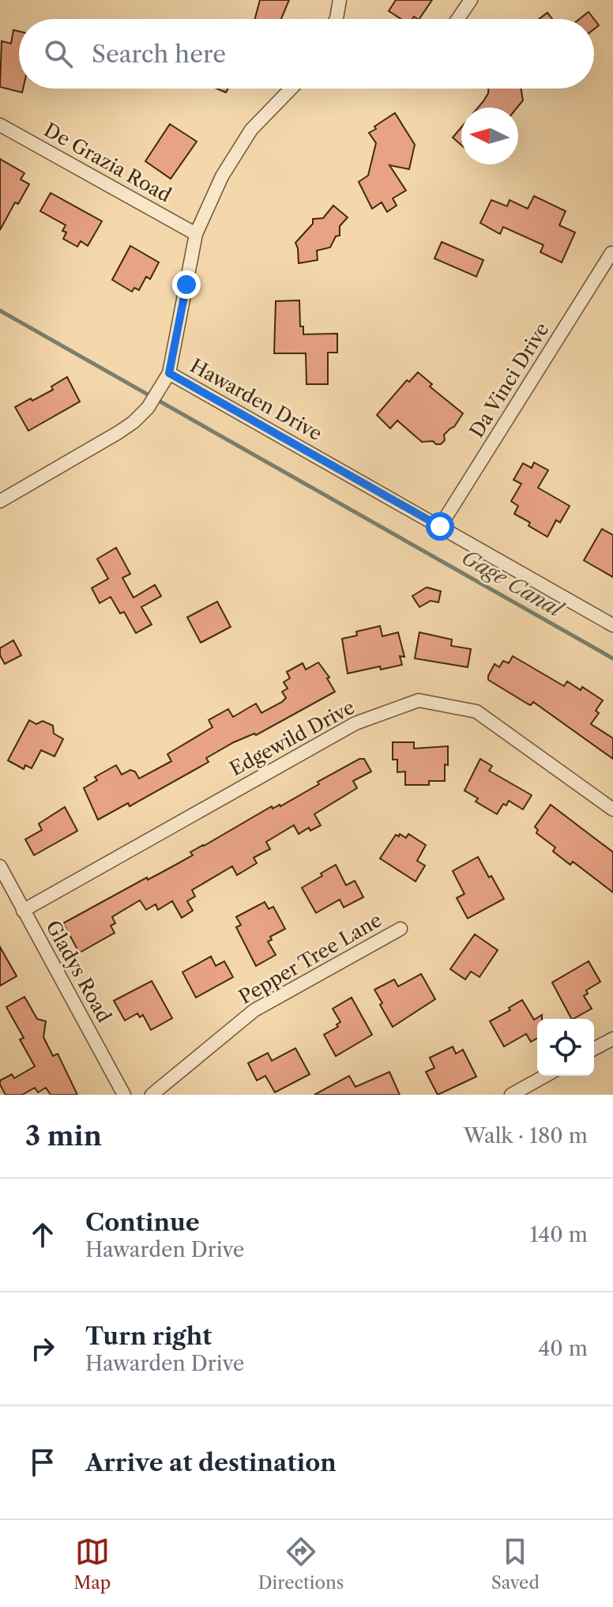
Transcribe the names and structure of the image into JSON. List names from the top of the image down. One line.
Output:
{"streets":{"street":["De Grazia Road","Da Vinci Drive","Hawarden Drive","Edgewild Drive","Pepper Tree Lane","Gladys Road"]},"crossings":[["De Grazia Road","Hawarden Drive"],["Da Vinci Drive","Hawarden Drive"],["Edgewild Drive","Gladys Road"]],"water":["Gage Canal"],"north":"left","page":{"search":"Search here","heading":["3 min","Walk · 180 m"],"list":[["Continue","Hawarden Drive","140 m"],["Turn right","Hawarden Drive","40 m"],"Arrive at destination"],"nav":["Map","Directions","Saved"]}}
